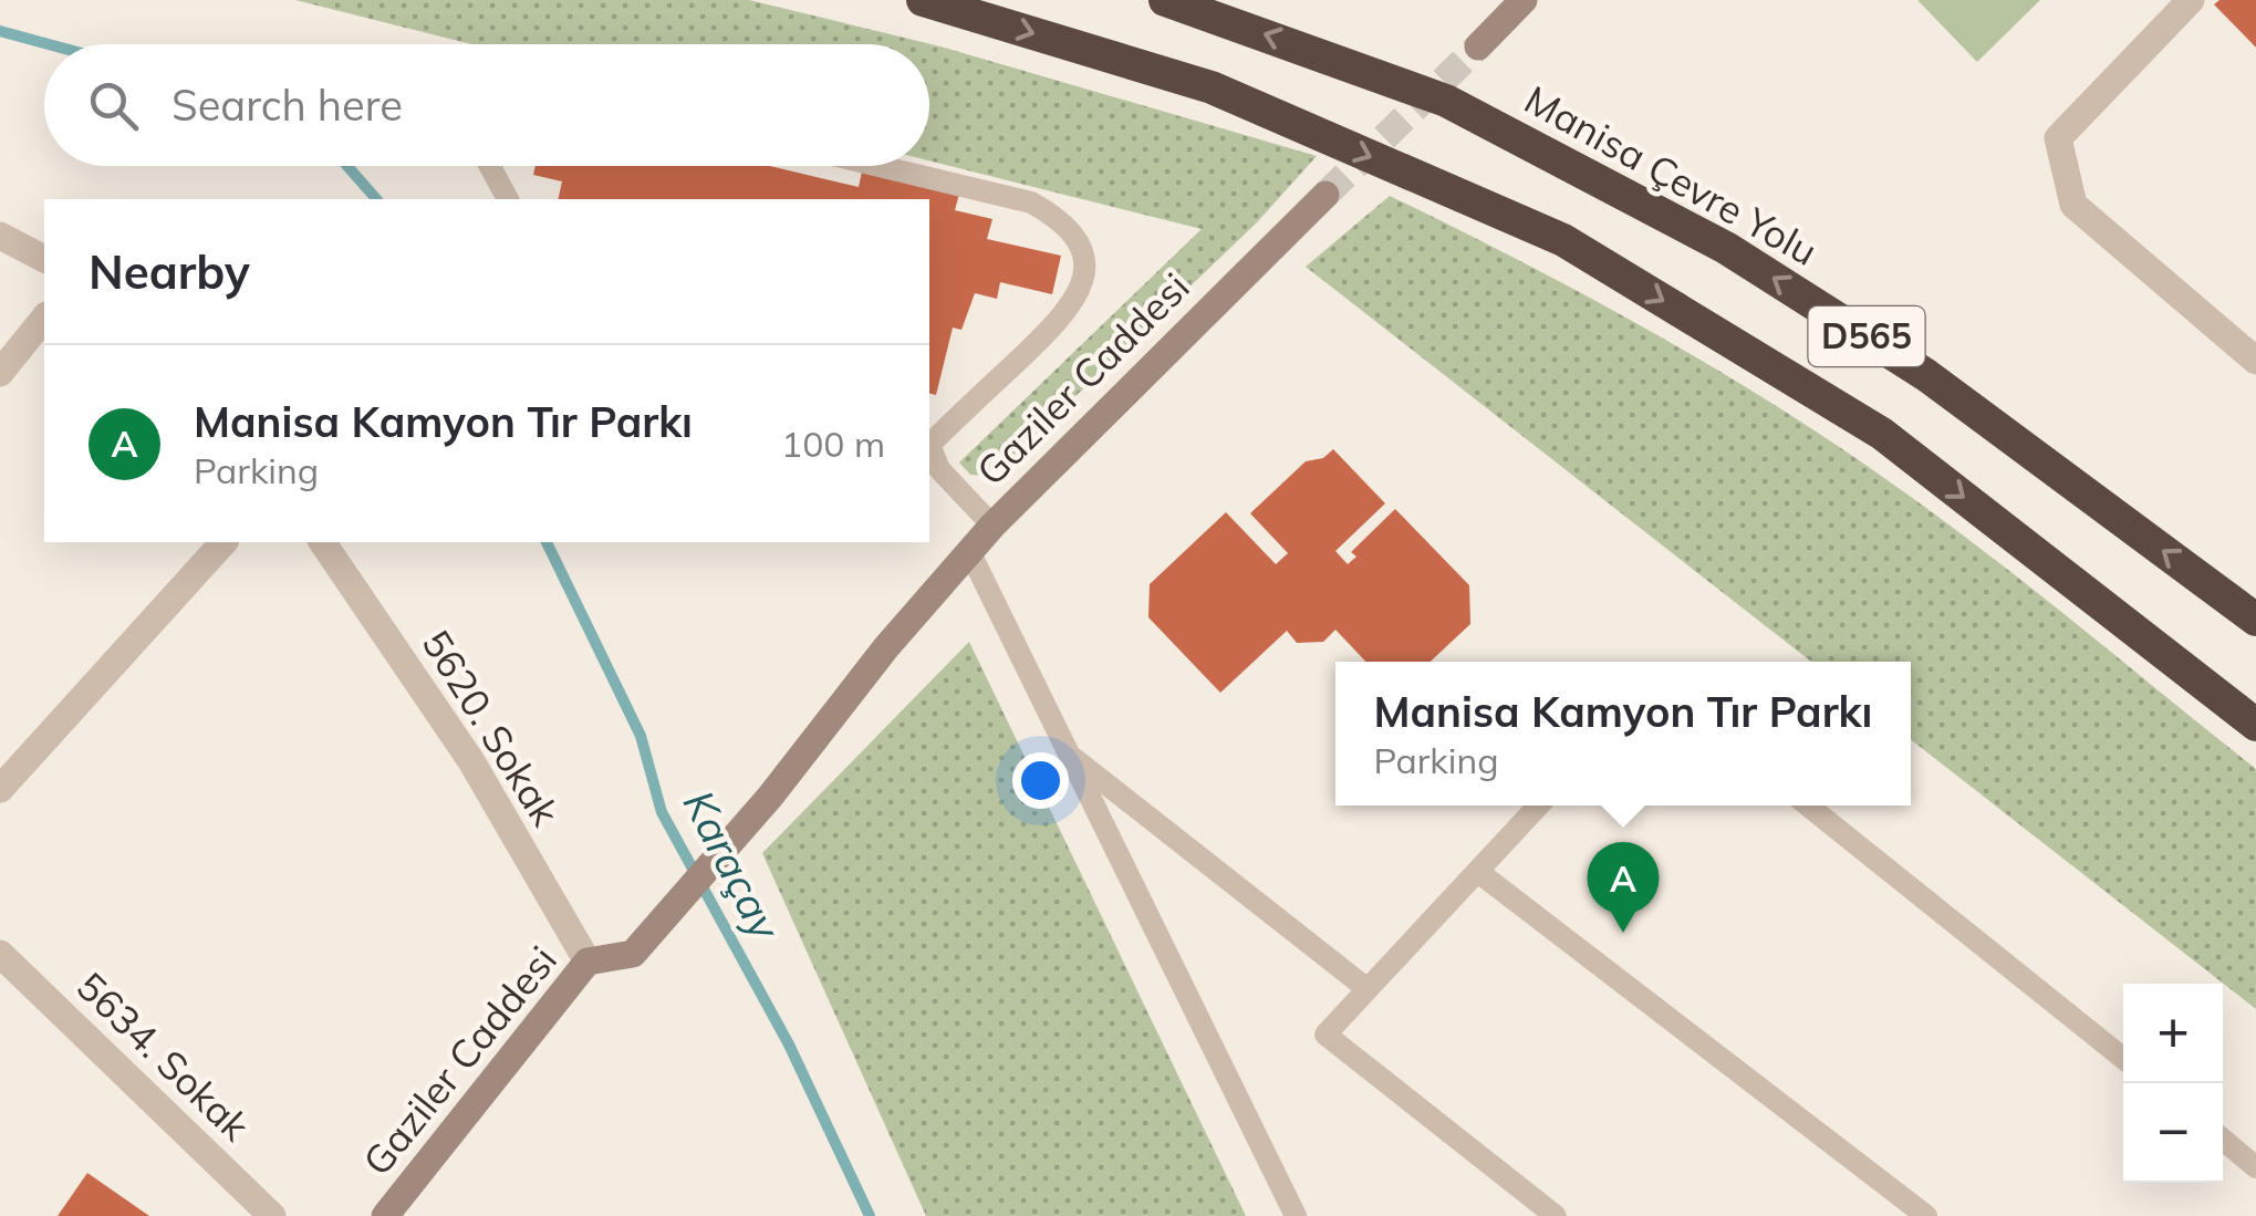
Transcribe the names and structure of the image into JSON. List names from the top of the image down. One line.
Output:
{"streets":{"highway":["Manisa Çevre Yolu","D565"],"street":["Gaziler Caddesi","5620. Sokak","5634. Sokak"]},"crossings":[["Gaziler Caddesi","5620. Sokak"]],"water":["Karaçay"],"page":{"search":"Search here","heading":"Nearby","list":[{"mark":"A","name":"Manisa Kamyon Tır Parkı","note":"Parking","value":"100 m"}],"popup":["Manisa Kamyon Tır Parkı","Parking"],"pins":"A","map_buttons":["+","−"]}}
